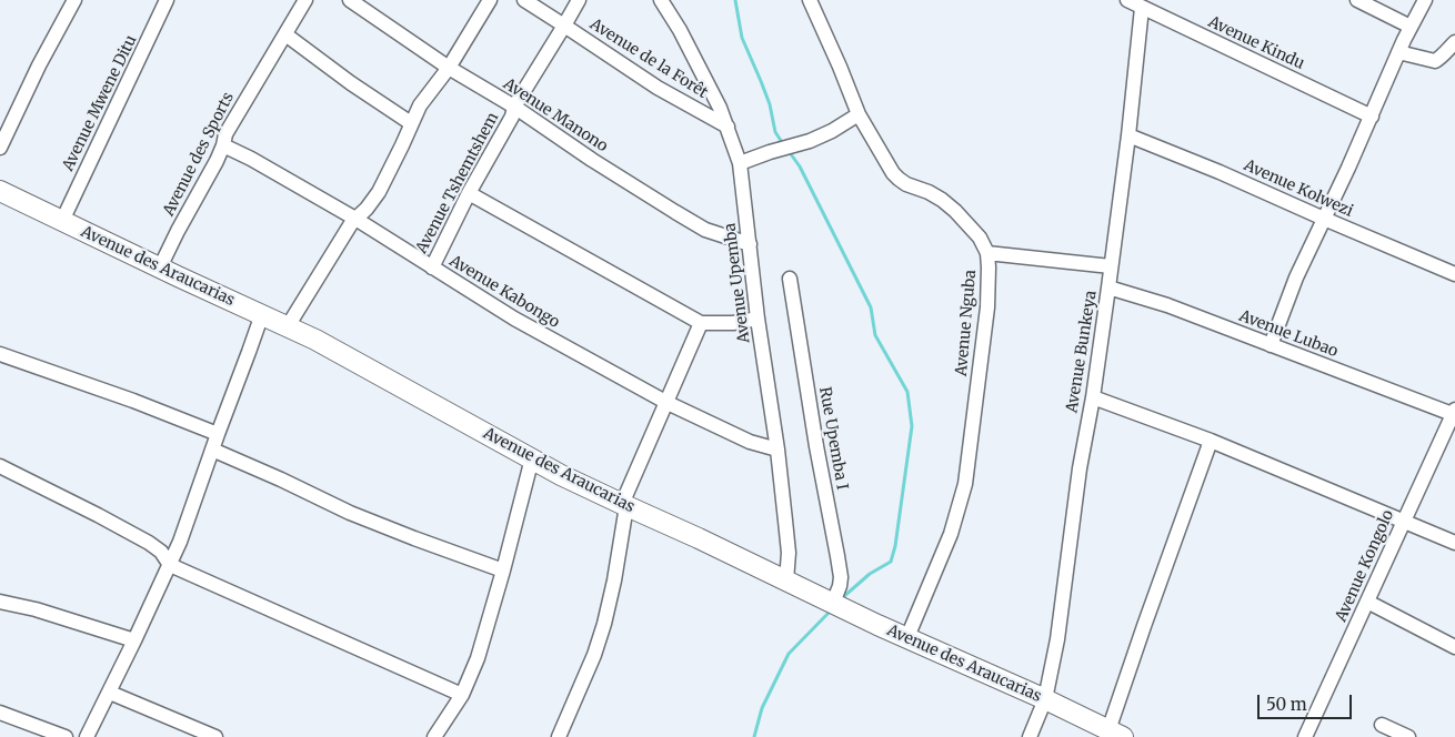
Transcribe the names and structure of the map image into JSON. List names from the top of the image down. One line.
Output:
{"streets":{"street":["Avenue Kindu","Avenue de la Forêt","Avenue Mwene Ditu","Avenue Manono","Avenue des Sports","Avenue Tshemtshem","Avenue Kolwezi","Avenue des Araucarias","Avenue Upemba","Avenue Kabongo","Avenue Nguba","Avenue Lubao","Avenue Bunkeya","Rue Upemba I","Avenue Kongolo"]},"crossings":[["Avenue Kindu","Avenue Bunkeya"],["Avenue de la Forêt","Avenue Tshemtshem"],["Avenue de la Forêt","Avenue Upemba"],["Avenue Mwene Ditu","Avenue des Araucarias"],["Avenue Manono","Avenue Tshemtshem"],["Avenue Manono","Avenue Upemba"],["Avenue des Sports","Avenue des Araucarias"],["Avenue des Sports","Avenue Kabongo"],["Avenue Tshemtshem","Avenue Kabongo"],["Avenue Kolwezi","Avenue Bunkeya"],["Avenue des Araucarias","Avenue Upemba"],["Avenue des Araucarias","Avenue Nguba"],["Avenue des Araucarias","Avenue Bunkeya"],["Avenue des Araucarias","Rue Upemba I"],["Avenue Upemba","Avenue Kabongo"],["Avenue Lubao","Avenue Bunkeya"],["Avenue Lubao","Avenue Kongolo"]],"scale_bar":"50 m"}
